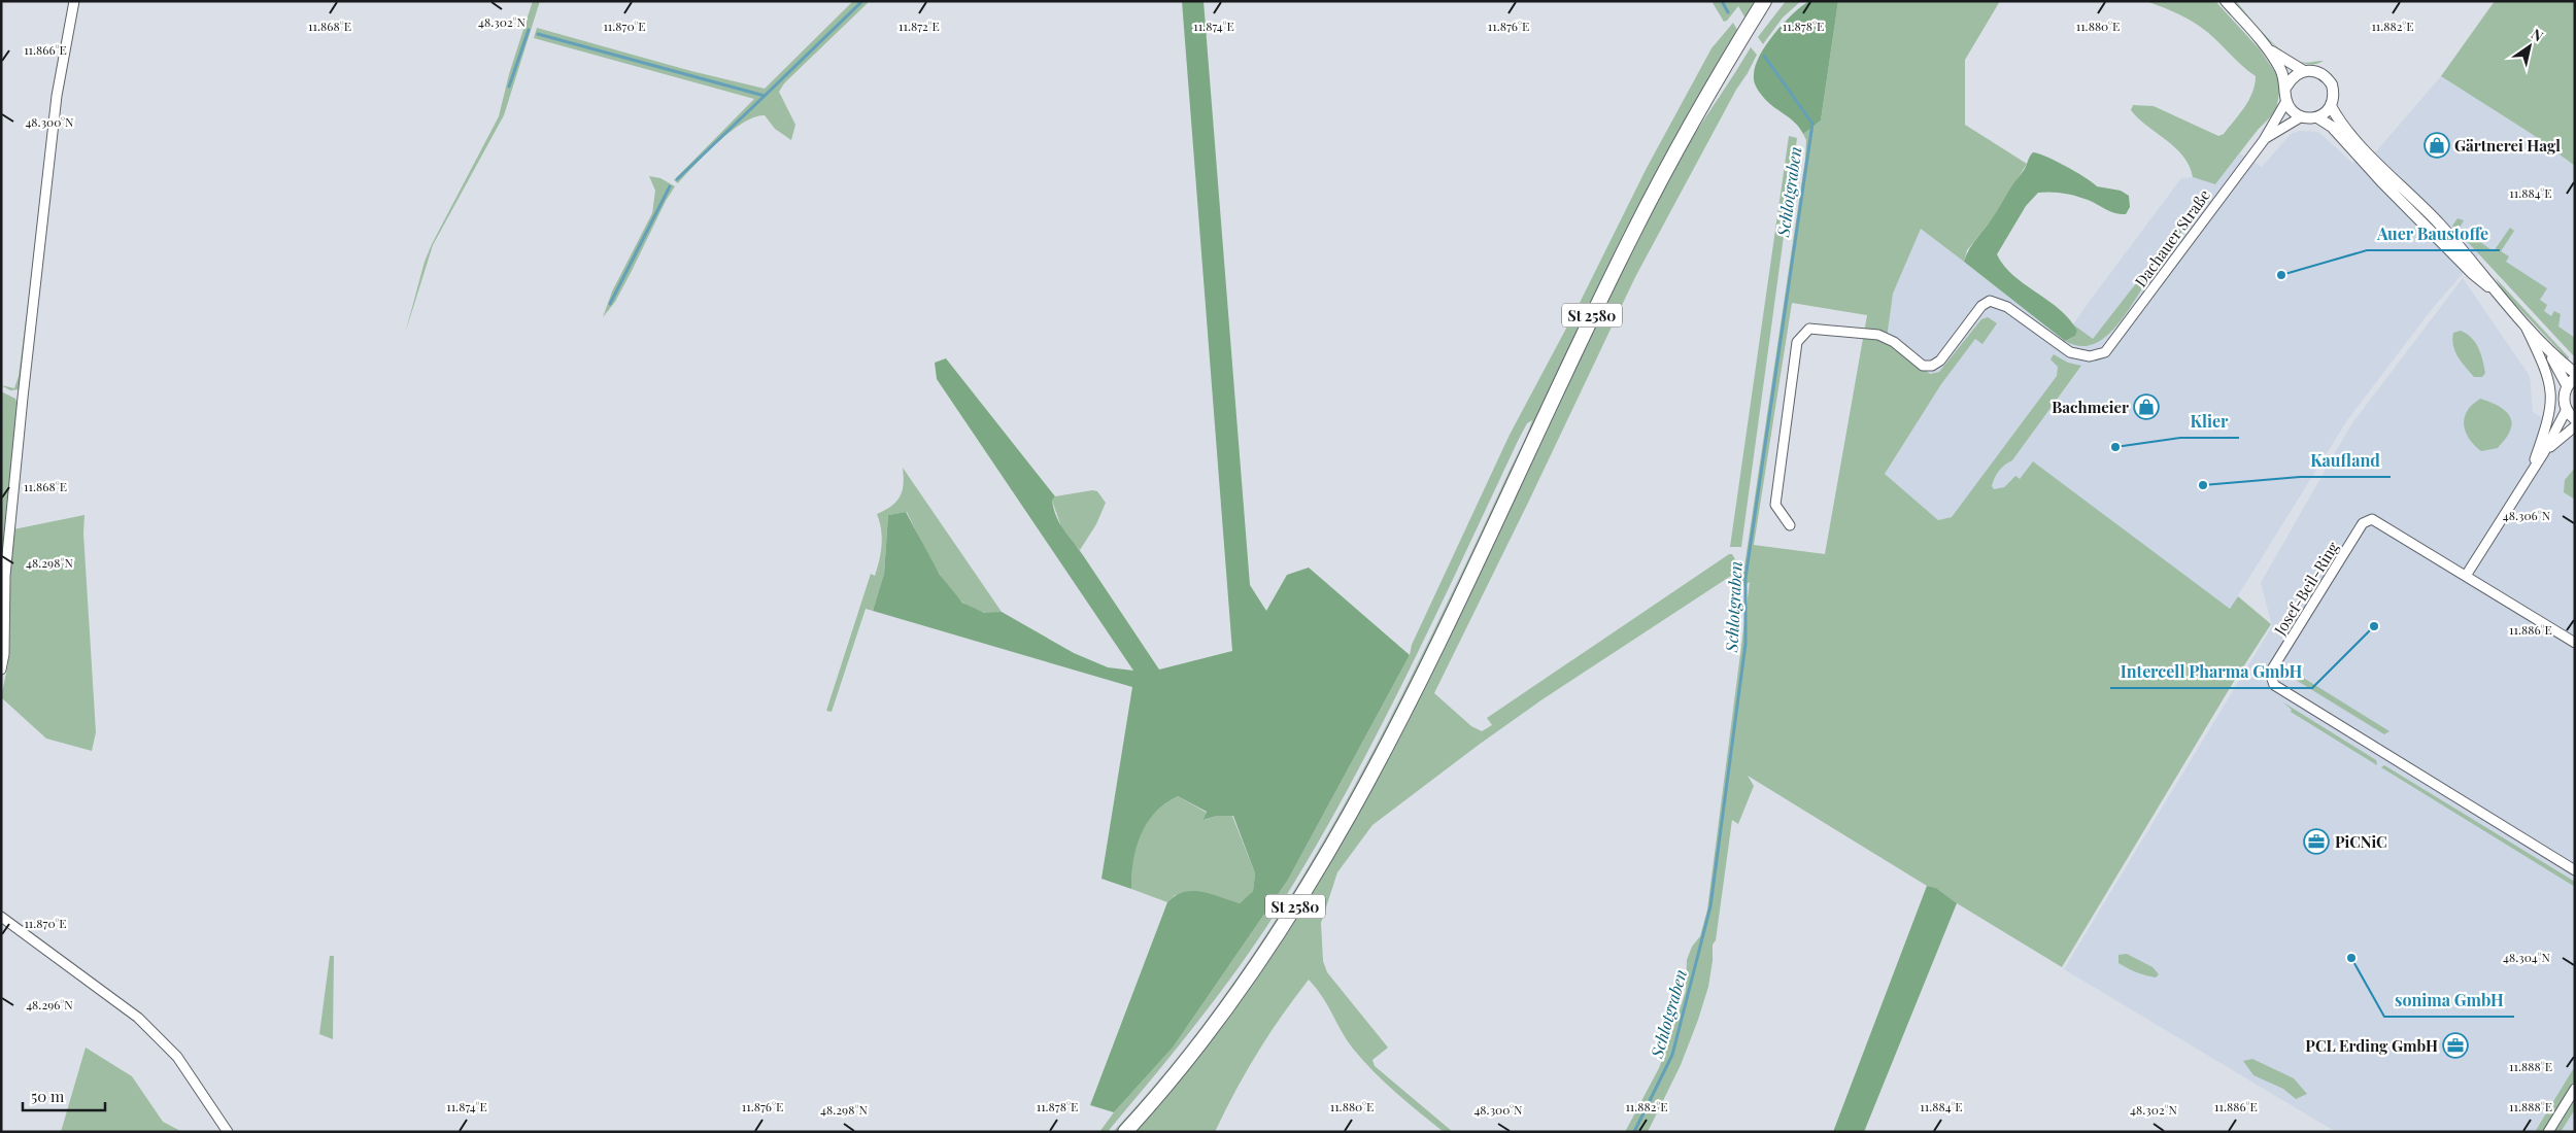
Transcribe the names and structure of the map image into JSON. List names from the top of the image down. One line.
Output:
{"streets":{"highway":["St 2580"],"street":["Dachauer Straße","Josef-Beil-Ring"]},"water":["Schlotgraben"],"places":{"shop":["Gärtnerei Hagl","Bachmeier"],"other":["Auer Baustoffe","Klier","Kaufland","Intercell Pharma GmbH","sonima GmbH"],"office":["PiCNiC","PCL Erding GmbH"]},"scale_bar":"50 m","north":"top right","coordinates":["48.302°N","11.868°E","11.870°E","11.872°E","11.874°E","11.876°E","11.878°E","11.880°E","11.882°E","11.866°E","48.300°N","11.884°E","48.306°N","48.298°N","11.886°E","48.304°N","48.296°N","11.888°E"]}
